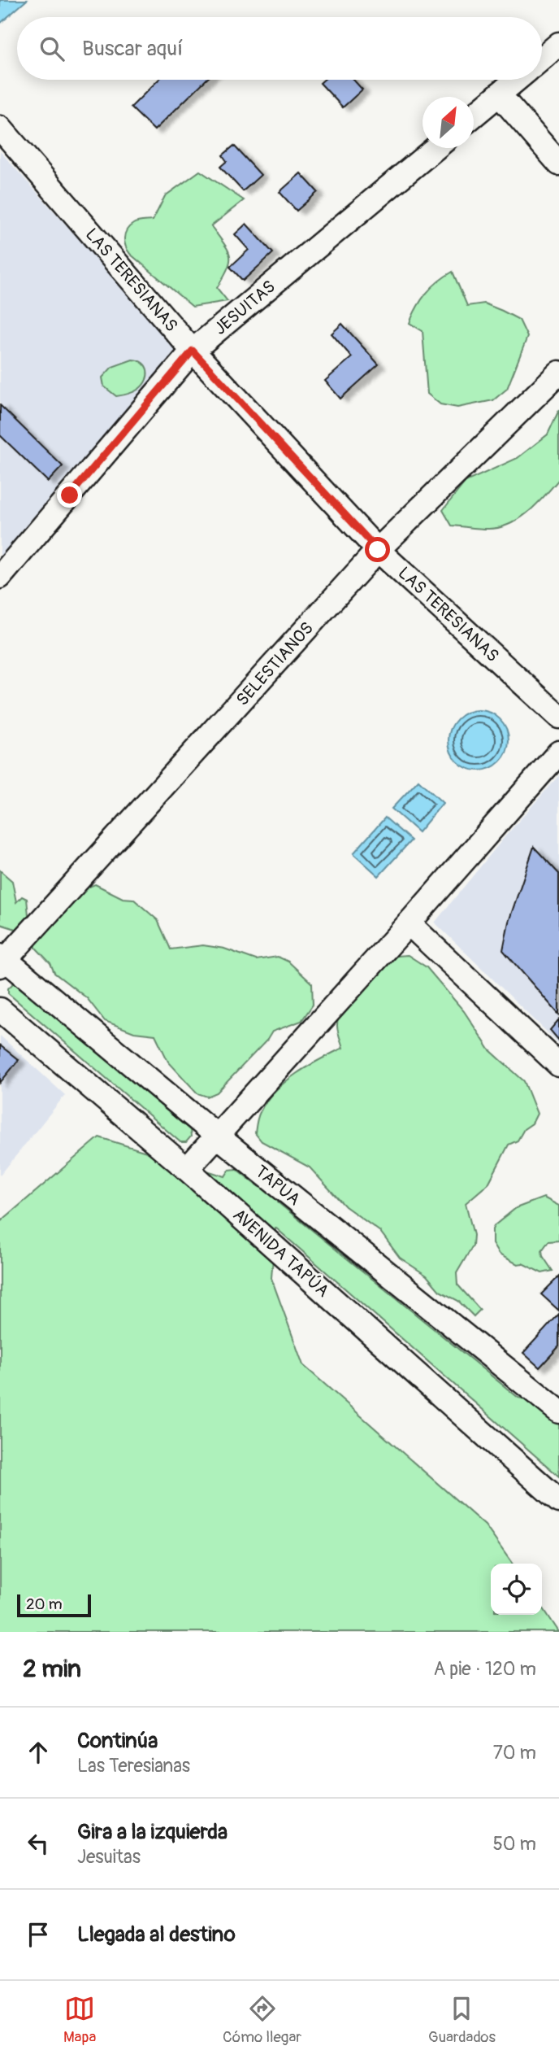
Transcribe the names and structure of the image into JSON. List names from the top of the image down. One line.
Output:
{"streets":{"street":["LAS TERESIANAS","JESUITAS","SELESTIANOS","TAPUA","AVENIDA TAPÚA"]},"crossings":[["LAS TERESIANAS","JESUITAS"],["LAS TERESIANAS","SELESTIANOS"],["SELESTIANOS","TAPUA"]],"scale_bar":"20 m","north":"top right","page":{"search":"Buscar aquí","scale":"20 m","heading":["2 min","A pie · 120 m"],"list":[["Continúa","Las Teresianas","70 m"],["Gira a la izquierda","Jesuitas","50 m"],"Llegada al destino"],"nav":["Mapa","Cómo llegar","Guardados"]}}
